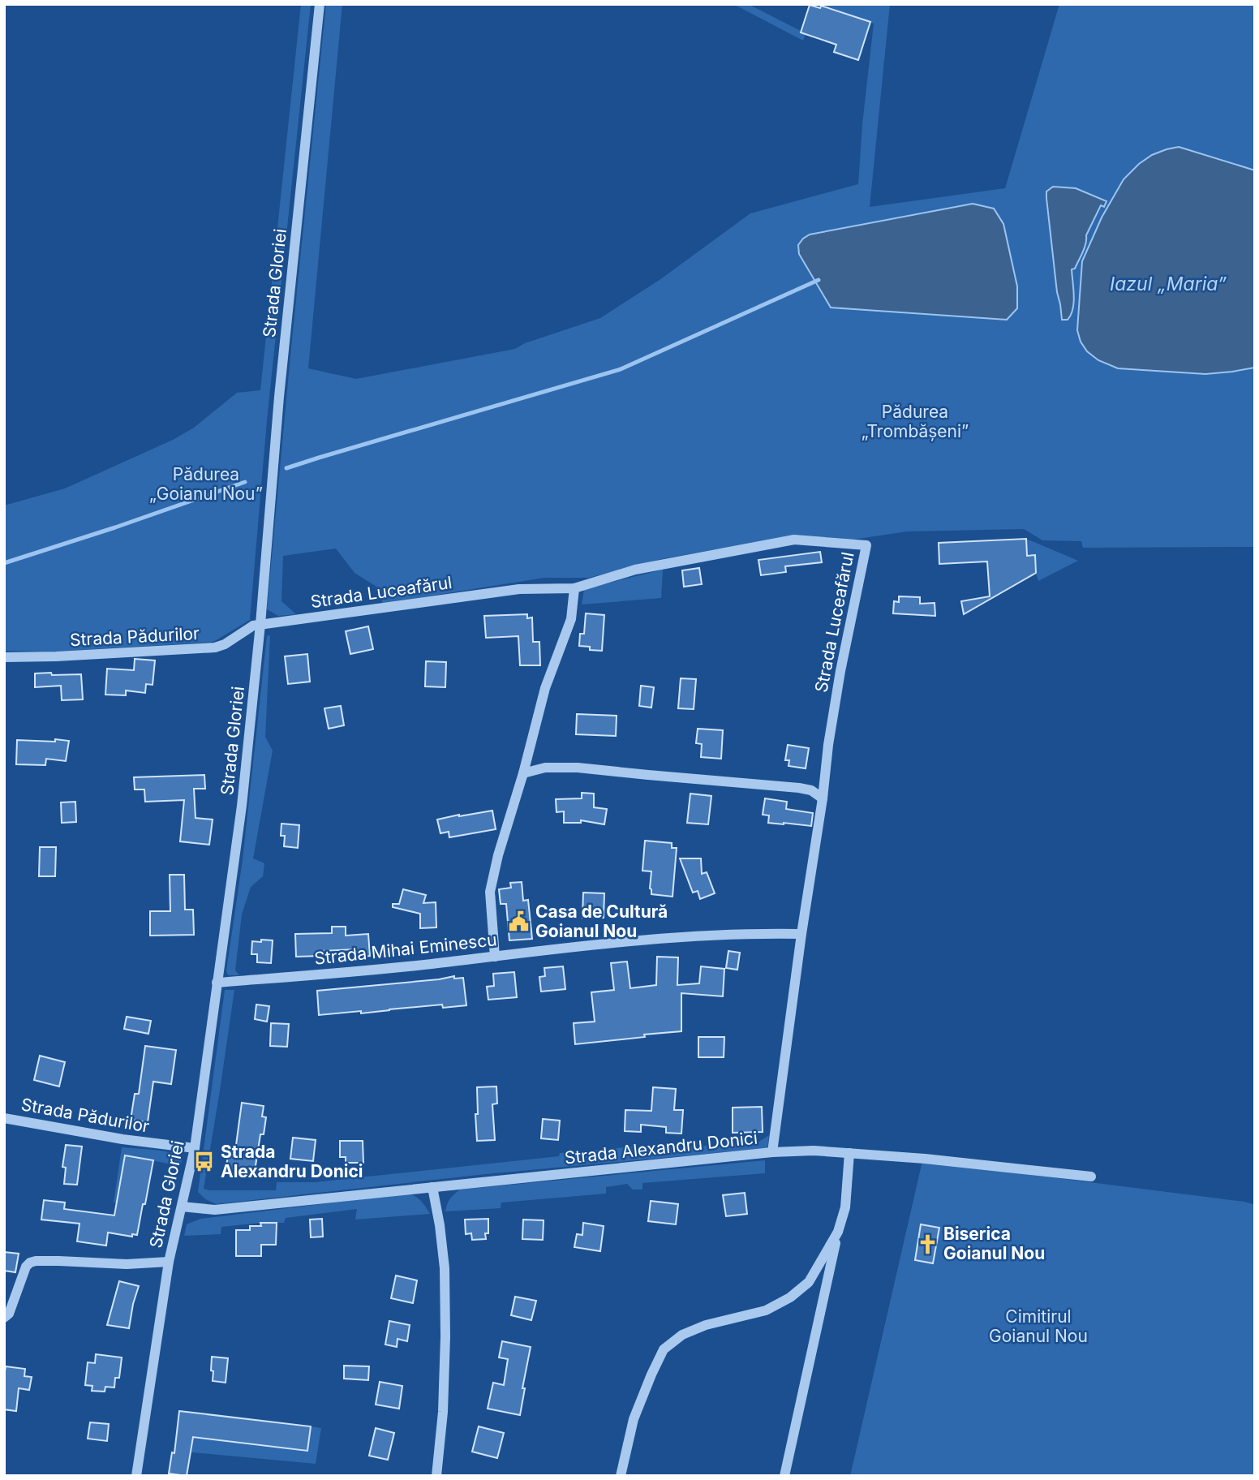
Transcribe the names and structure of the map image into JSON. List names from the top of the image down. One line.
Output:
{"streets":{"street":["Strada Gloriei","Strada Luceafărul","Strada Pădurilor","Strada Mihai Eminescu","Strada Alexandru Donici"]},"crossings":[["Strada Gloriei","Strada Luceafărul"],["Strada Gloriei","Strada Pădurilor"],["Strada Gloriei","Strada Mihai Eminescu"],["Strada Gloriei","Strada Alexandru Donici"],["Strada Luceafărul","Strada Pădurilor"],["Strada Luceafărul","Strada Mihai Eminescu"],["Strada Luceafărul","Strada Alexandru Donici"],["Strada Mihai Eminescu","Strada Alexandru Donici"]],"water":["Iazul „Maria”"],"parks":["Pădurea „Trombășeni”","Pădurea „Goianul Nou”","Cimitirul Goianul Nou"],"places":{"public building":["Casa de Cultură Goianul Nou"],"bus stop":["Strada Alexandru Donici"],"church":["Biserica Goianul Nou"]}}
